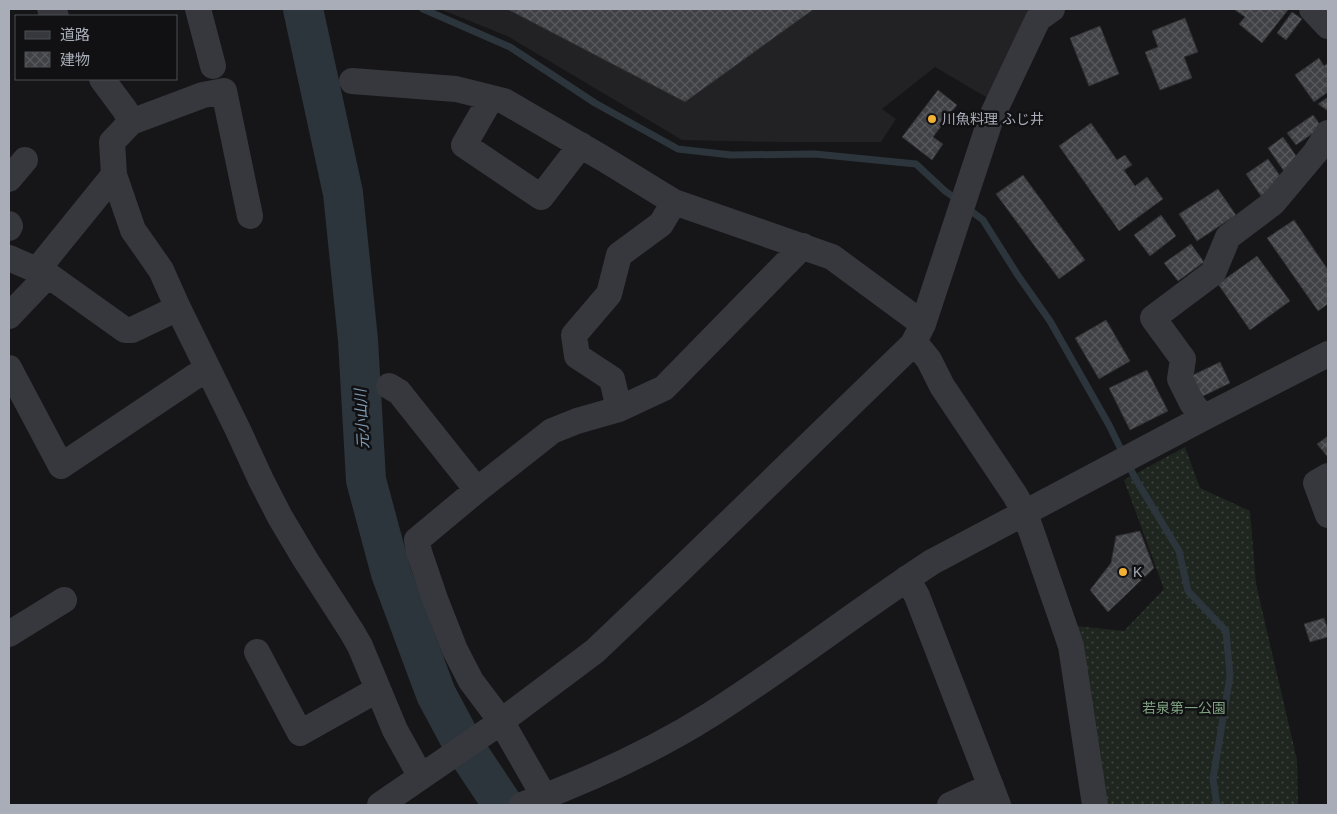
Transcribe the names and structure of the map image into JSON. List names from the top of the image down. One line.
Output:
{"water":["元小山川"],"parks":["若泉第一公園"],"places":["川魚料理 ふじ井","K"],"legend":["道路","建物"]}
